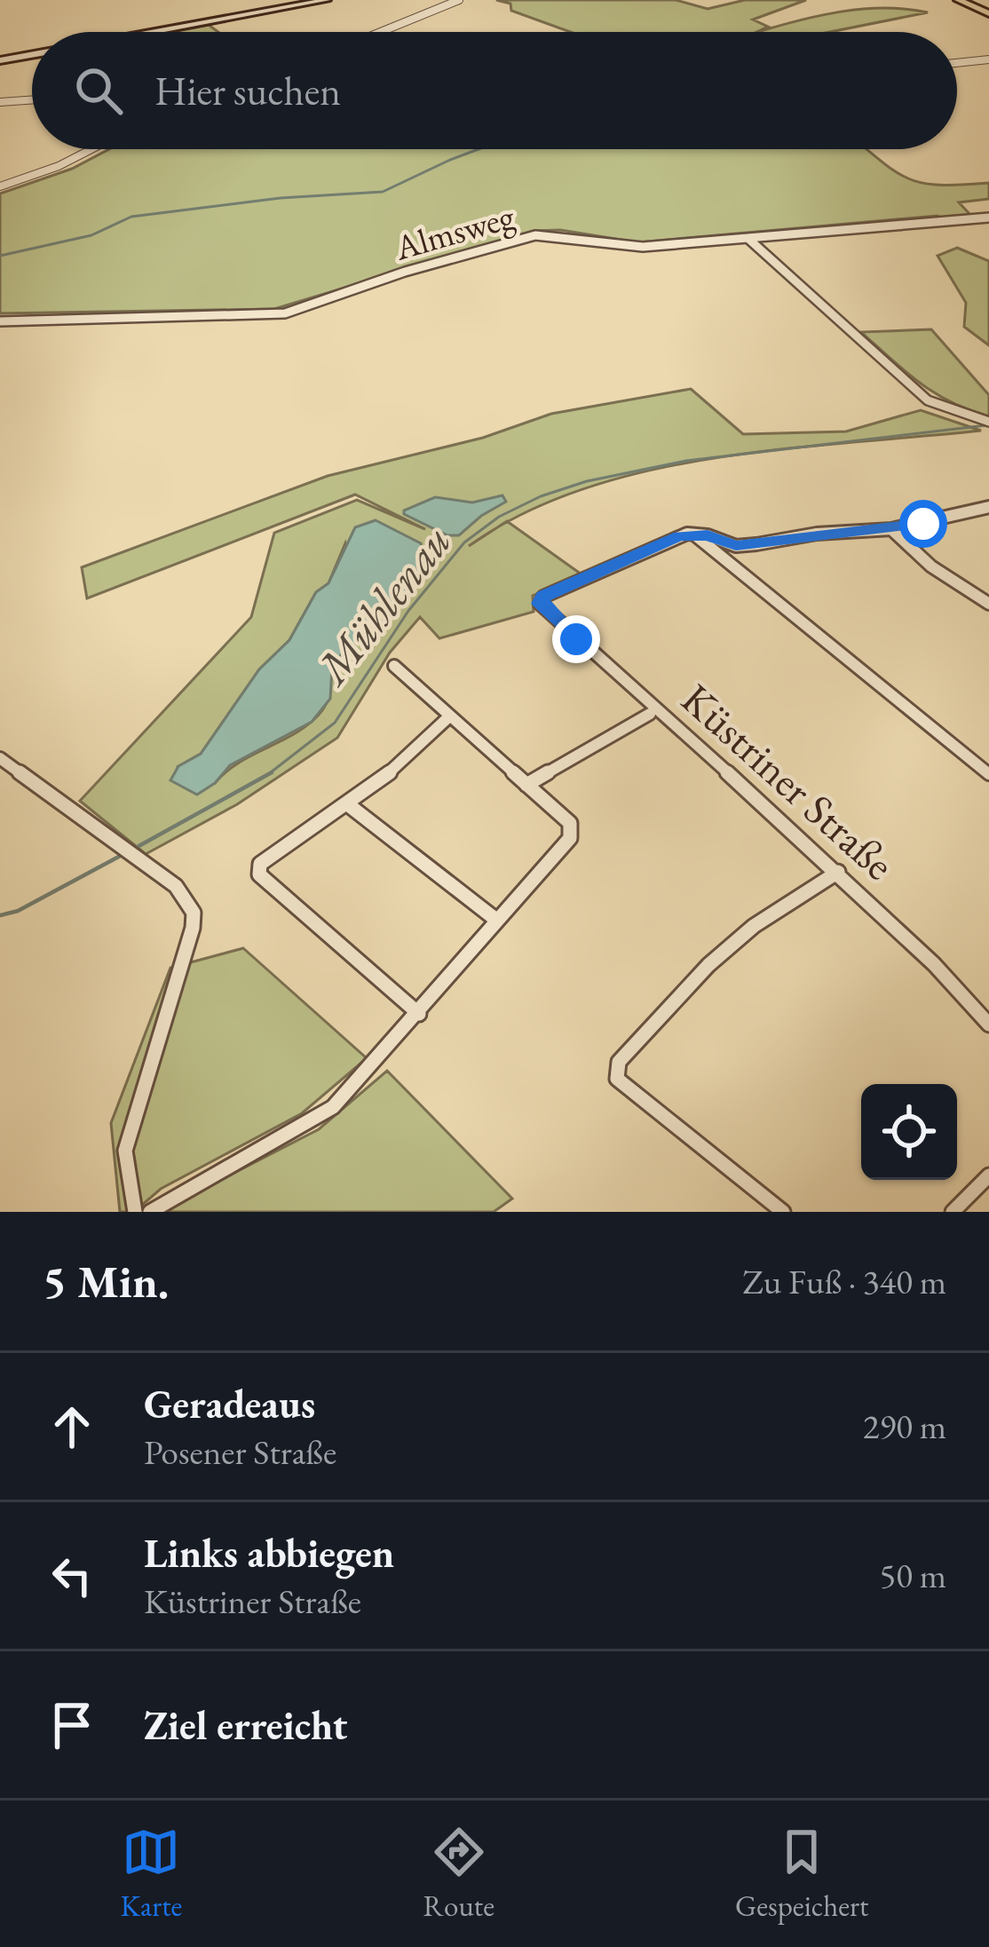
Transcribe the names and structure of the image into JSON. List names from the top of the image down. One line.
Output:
{"streets":{"street":["Almsweg","Küstriner Straße"]},"water":["Mühlenau"],"page":{"search":"Hier suchen","heading":["5 Min.","Zu Fuß · 340 m"],"list":[["Geradeaus","Posener Straße","290 m"],["Links abbiegen","Küstriner Straße","50 m"],"Ziel erreicht"],"nav":["Karte","Route","Gespeichert"]}}
